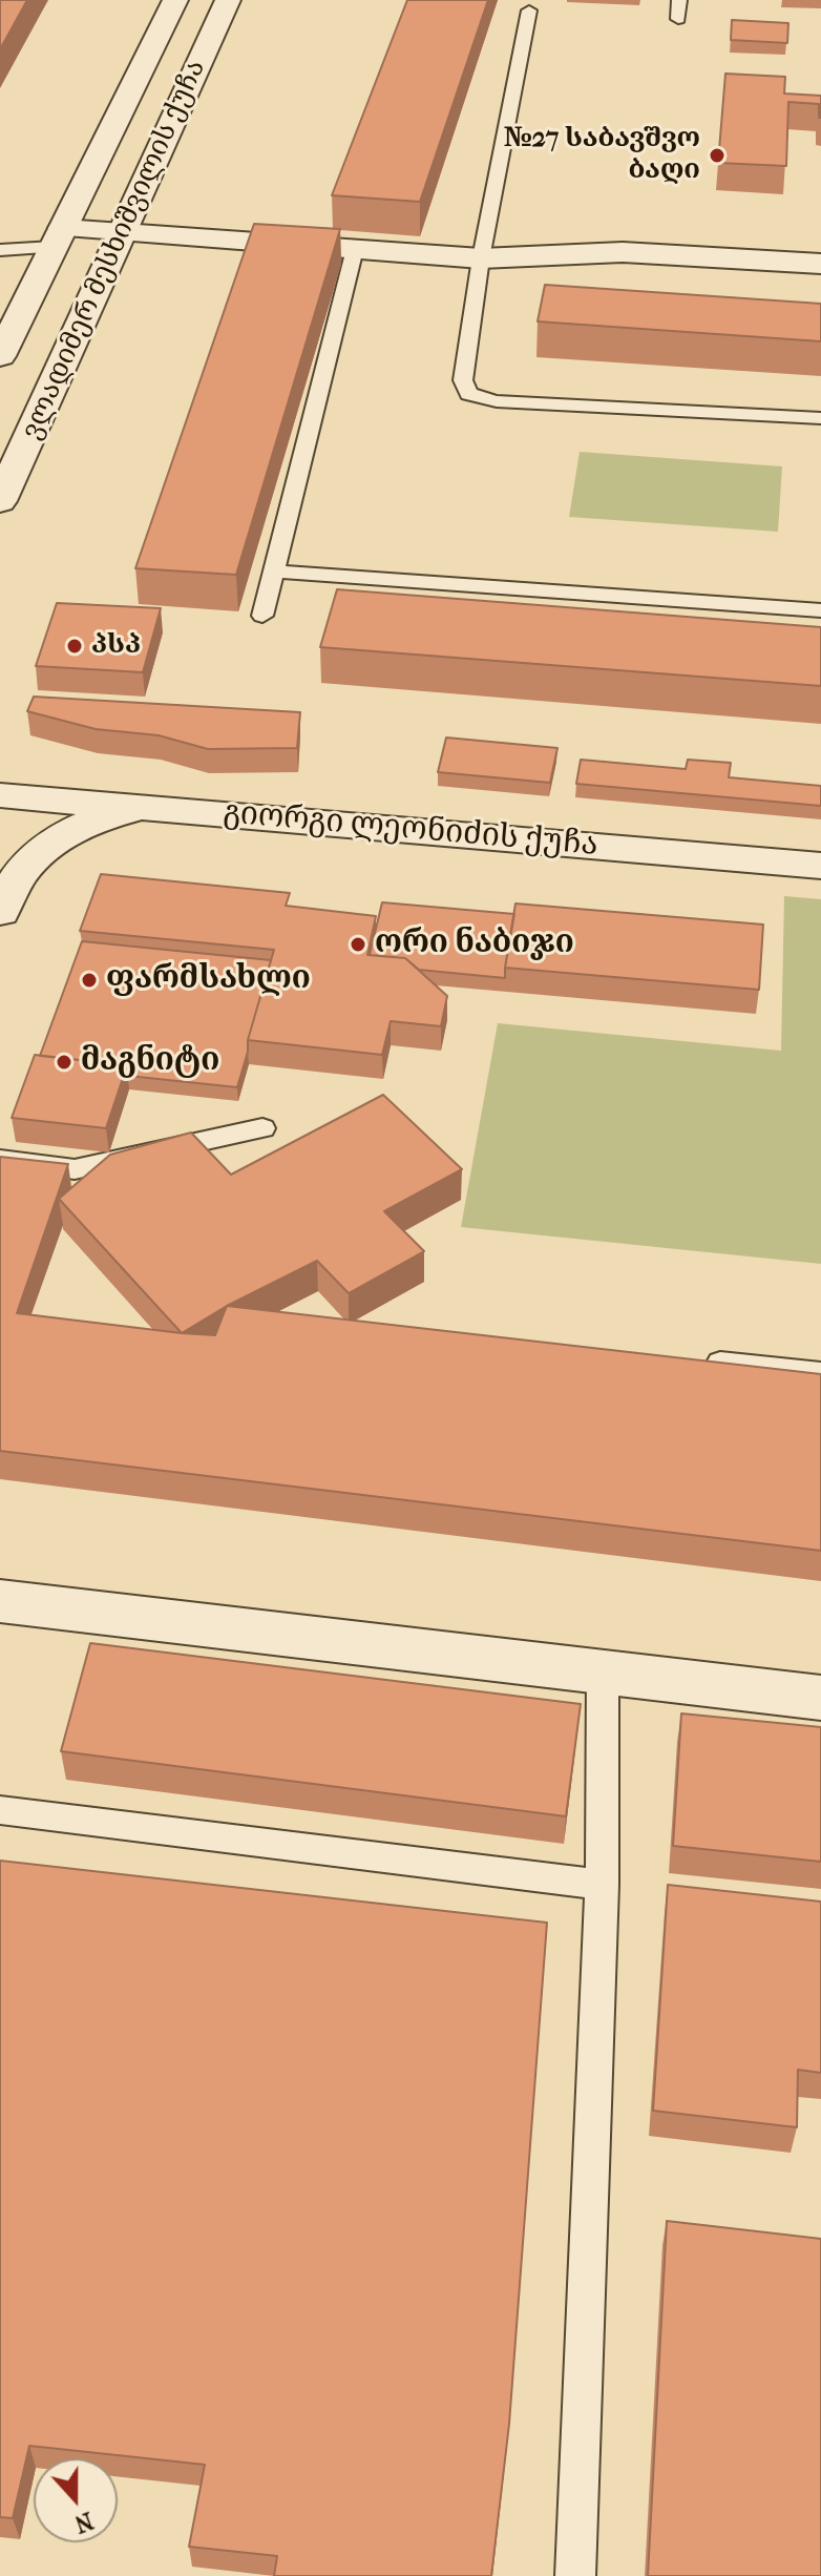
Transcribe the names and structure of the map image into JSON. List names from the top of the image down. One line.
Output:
{"streets":{"street":["ვლადიმერ მესხიშვილის ქუჩა","გიორგი ლეონიძის ქუჩა"]},"places":["№27 საბავშვო ბაღი","პსპ","ორი ნაბიჯი","ფარმსახლი","მაგნიტი"],"north":"bottom"}
